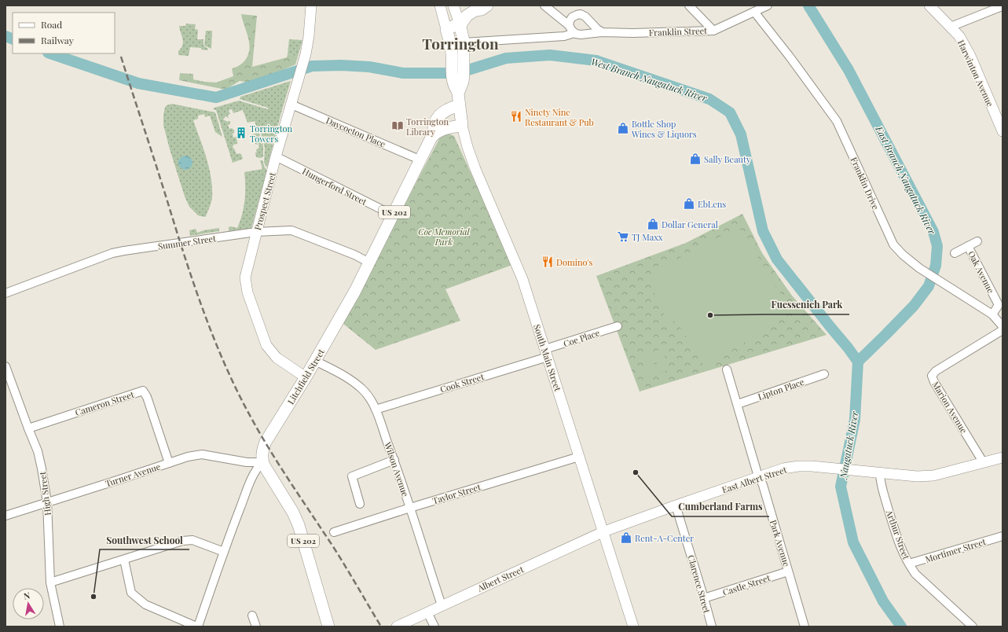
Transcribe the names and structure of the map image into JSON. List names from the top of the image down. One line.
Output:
{"streets":{"highway":["US 202","South Main Street","Litchfield Street"],"main road":["Harwinton Avenue","Prospect Street","East Albert Street","Albert Street"],"street":["Franklin Street","Daycoeton Place","Franklin Drive","Hungerford Street","Summer Street","Oak Avenue","Coe Place","Cook Street","Lipton Place","Cameron Street","Marion Avenue","Wilson Avenue","Turner Avenue","High Street","Taylor Street","Arthur Street","Park Avenue","Mortimer Street","Clarence Street","Castle Street"]},"crossings":[["Franklin Street","Franklin Drive"],["Franklin Street","South Main Street"],["Daycoeton Place","Prospect Street"],["Daycoeton Place","Litchfield Street"],["Franklin Drive","Oak Avenue"],["Hungerford Street","Prospect Street"],["Hungerford Street","Litchfield Street"],["Prospect Street","Summer Street"],["Prospect Street","Litchfield Street"],["US 202","Litchfield Street"],["US 202","Turner Avenue"],["Summer Street","Litchfield Street"],["Coe Place","South Main Street"],["Coe Place","Cook Street"],["South Main Street","Litchfield Street"],["South Main Street","Cook Street"],["South Main Street","East Albert Street"],["South Main Street","Taylor Street"],["South Main Street","Albert Street"],["Litchfield Street","Wilson Avenue"],["Litchfield Street","Turner Avenue"],["Cook Street","Wilson Avenue"],["Lipton Place","Park Avenue"],["Cameron Street","Turner Avenue"],["Cameron Street","High Street"],["Marion Avenue","East Albert Street"],["Wilson Avenue","Taylor Street"],["Wilson Avenue","Albert Street"],["Turner Avenue","High Street"],["East Albert Street","Arthur Street"],["East Albert Street","Park Avenue"],["East Albert Street","Albert Street"],["East Albert Street","Clarence Street"],["Arthur Street","Mortimer Street"],["Park Avenue","Castle Street"],["Clarence Street","Castle Street"]],"districts":["Torrington"],"water":["West Branch Naugatuck River","East Branch Naugatuck River","Naugatuck River"],"parks":["Coe Memorial Park"],"places":{"restaurant":["Ninety Nine Restaurant & Pub","Domino's"],"library":["Torrington Library"],"shop":["Bottle Shop Wines & Liquors","Sally Beauty","EbLens","Dollar General","Rent-A-Center"],"building":["Torrington Towers"],"supermarket":["TJ Maxx"],"other":["Fuessenich Park","Cumberland Farms","Southwest School"]},"legend":["Road","Railway"],"north":"top"}
